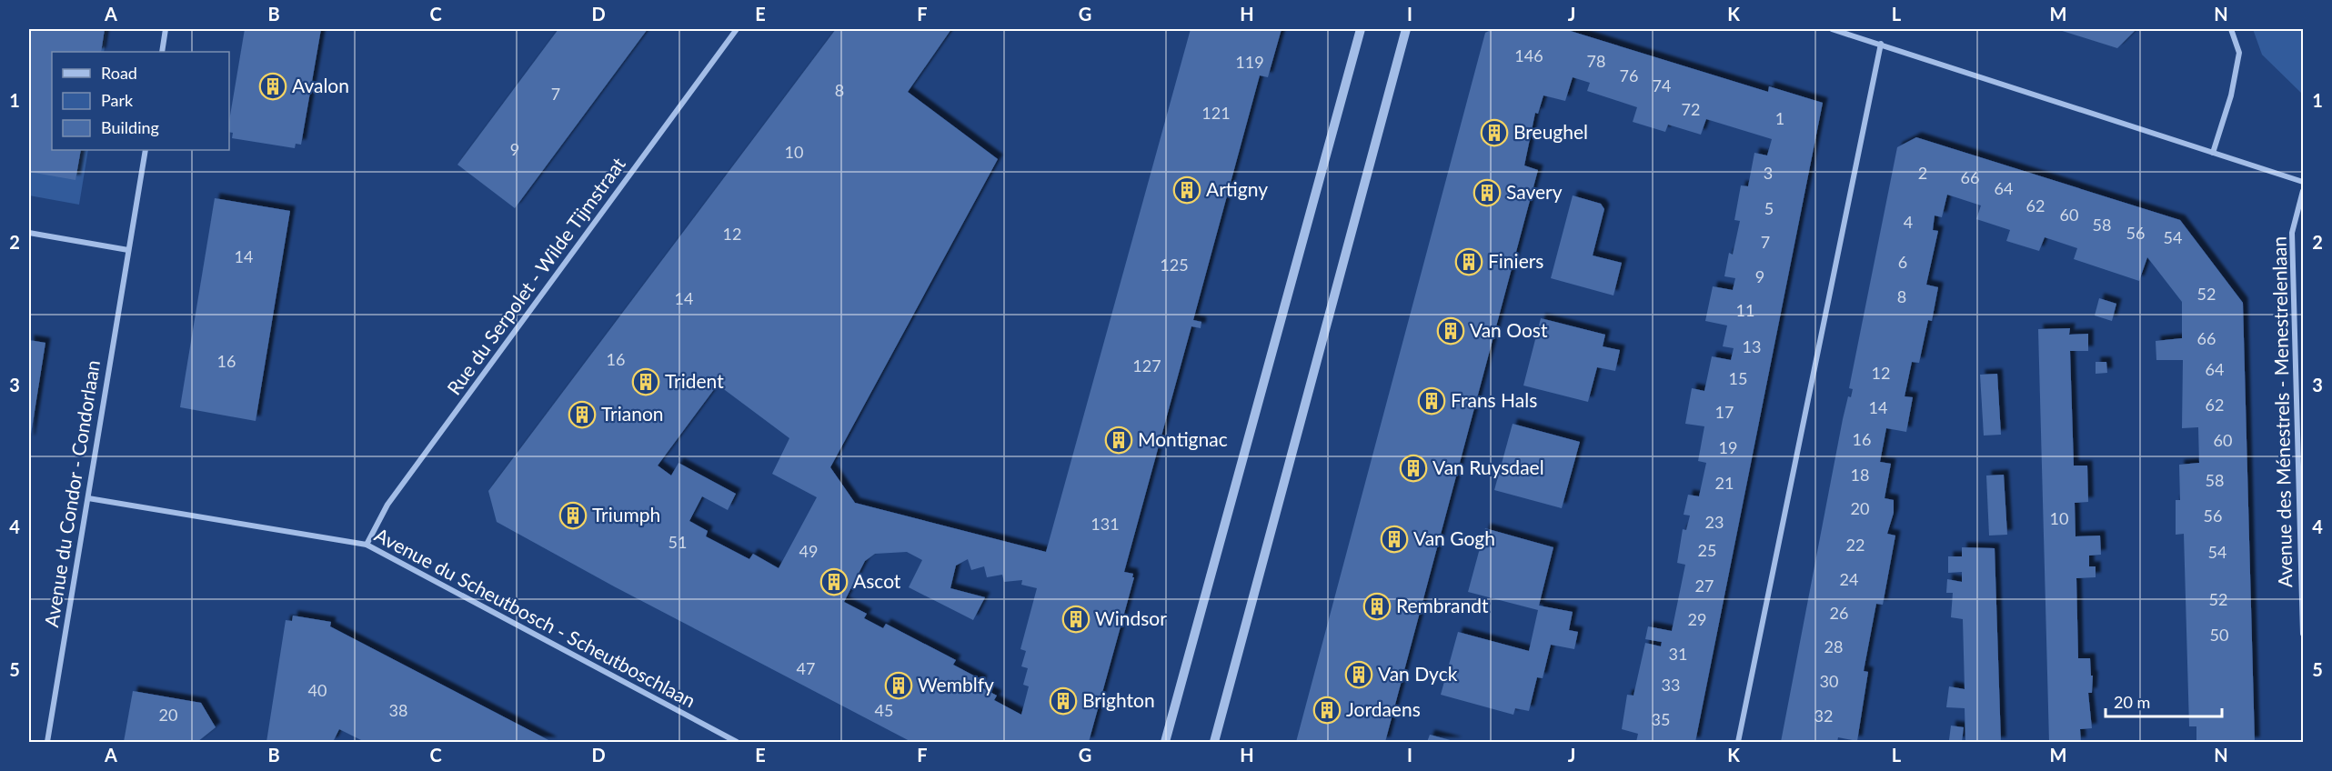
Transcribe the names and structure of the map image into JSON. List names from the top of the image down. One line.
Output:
{"streets":{"street":["Rue du Serpolet - Wilde Tijmstraat","Avenue des Ménestrels - Menestrelenlaan","Avenue du Condor - Condorlaan","Avenue du Scheutbosch - Scheutboschlaan"]},"crossings":[["Rue du Serpolet - Wilde Tijmstraat","Avenue du Scheutbosch - Scheutboschlaan"],["Avenue du Condor - Condorlaan","Avenue du Scheutbosch - Scheutboschlaan"]],"places":{"building":["Avalon","Breughel","Artigny","Savery","Finiers","Van Oost","Trident","Frans Hals","Trianon","Montignac","Van Ruysdael","Triumph","Van Gogh","Ascot","Rembrandt","Windsor","Van Dyck","Wemblfy","Brighton","Jordaens"]},"house_numbers":["146","78","119","76","74","8","7","72","121","1","9","10","3","2","66","64","62","5","60","4","58","56","12","54","7","14","6","125","9","52","8","14","11","66","13","16","16","127","64","12","15","62","14","17","16","60","19","18","58","21","20","56","10","23","131","51","22","25","49","54","24","27","52","26","29","50","28","31","47","30","33","40","38","45","20","32","35"],"legend":["Road","Park","Building"],"scale_bar":"20 m","grid":{"columns":["A","B","C","D","E","F","G","H","I","J","K","L","M","N"],"rows":["1","2","3","4","5"]}}
